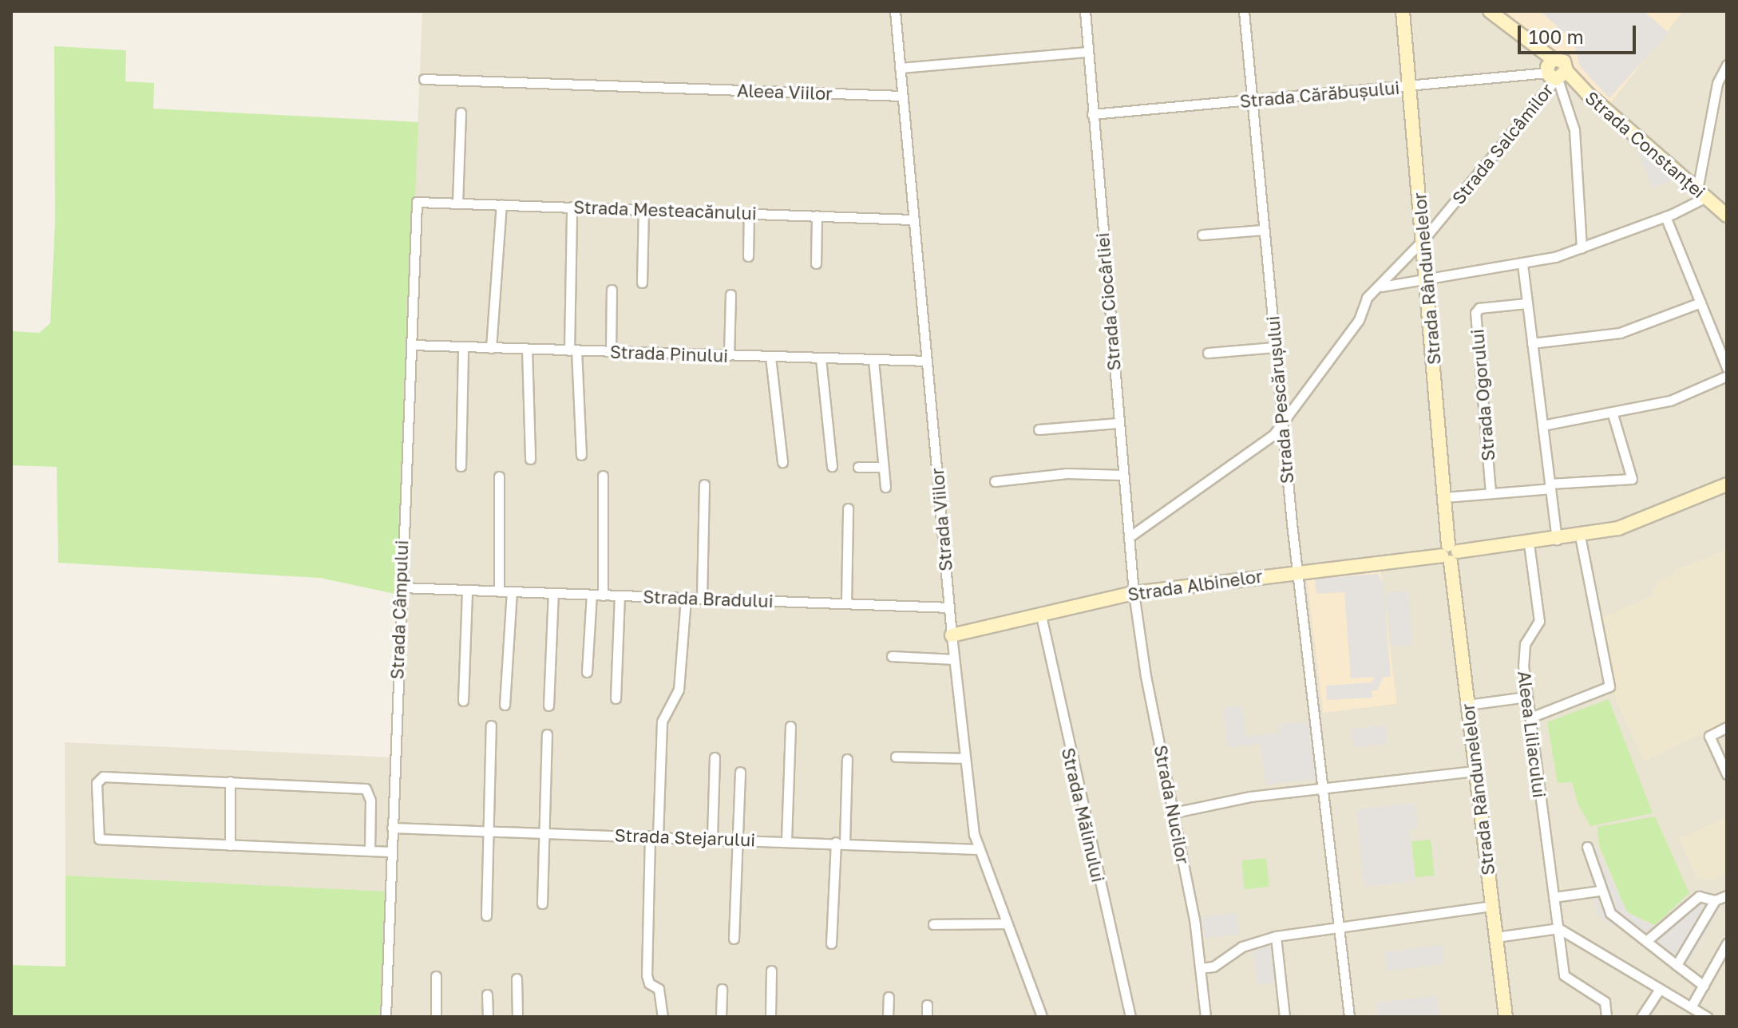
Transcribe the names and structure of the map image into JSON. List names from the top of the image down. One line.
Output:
{"streets":{"street":["Aleea Viilor","Strada Cărăbușului","Strada Salcâmilor","Strada Constanței","Strada Mesteacănului","Strada Rândunelelor","Strada Ciocârliei","Strada Pinului","Strada Ogorului","Strada Pescărușului","Strada Viilor","Strada Albinelor","Strada Bradului","Strada Câmpului","Aleea Liliacului","Strada Nucilor","Strada Mălinului","Strada Stejarului"]},"crossings":[["Aleea Viilor","Strada Viilor"],["Strada Cărăbușului","Strada Salcâmilor"],["Strada Cărăbușului","Strada Constanței"],["Strada Cărăbușului","Strada Rândunelelor"],["Strada Cărăbușului","Strada Ciocârliei"],["Strada Cărăbușului","Strada Pescărușului"],["Strada Salcâmilor","Strada Constanței"],["Strada Salcâmilor","Strada Rândunelelor"],["Strada Mesteacănului","Strada Viilor"],["Strada Mesteacănului","Strada Câmpului"],["Strada Rândunelelor","Strada Albinelor"],["Strada Ciocârliei","Strada Albinelor"],["Strada Ciocârliei","Strada Nucilor"],["Strada Pinului","Strada Viilor"],["Strada Pinului","Strada Câmpului"],["Strada Pescărușului","Strada Albinelor"],["Strada Viilor","Strada Albinelor"],["Strada Viilor","Strada Bradului"],["Strada Viilor","Strada Stejarului"],["Strada Albinelor","Aleea Liliacului"],["Strada Albinelor","Strada Nucilor"],["Strada Albinelor","Strada Mălinului"],["Strada Bradului","Strada Câmpului"],["Strada Câmpului","Strada Stejarului"]],"scale_bar":"100 m"}
